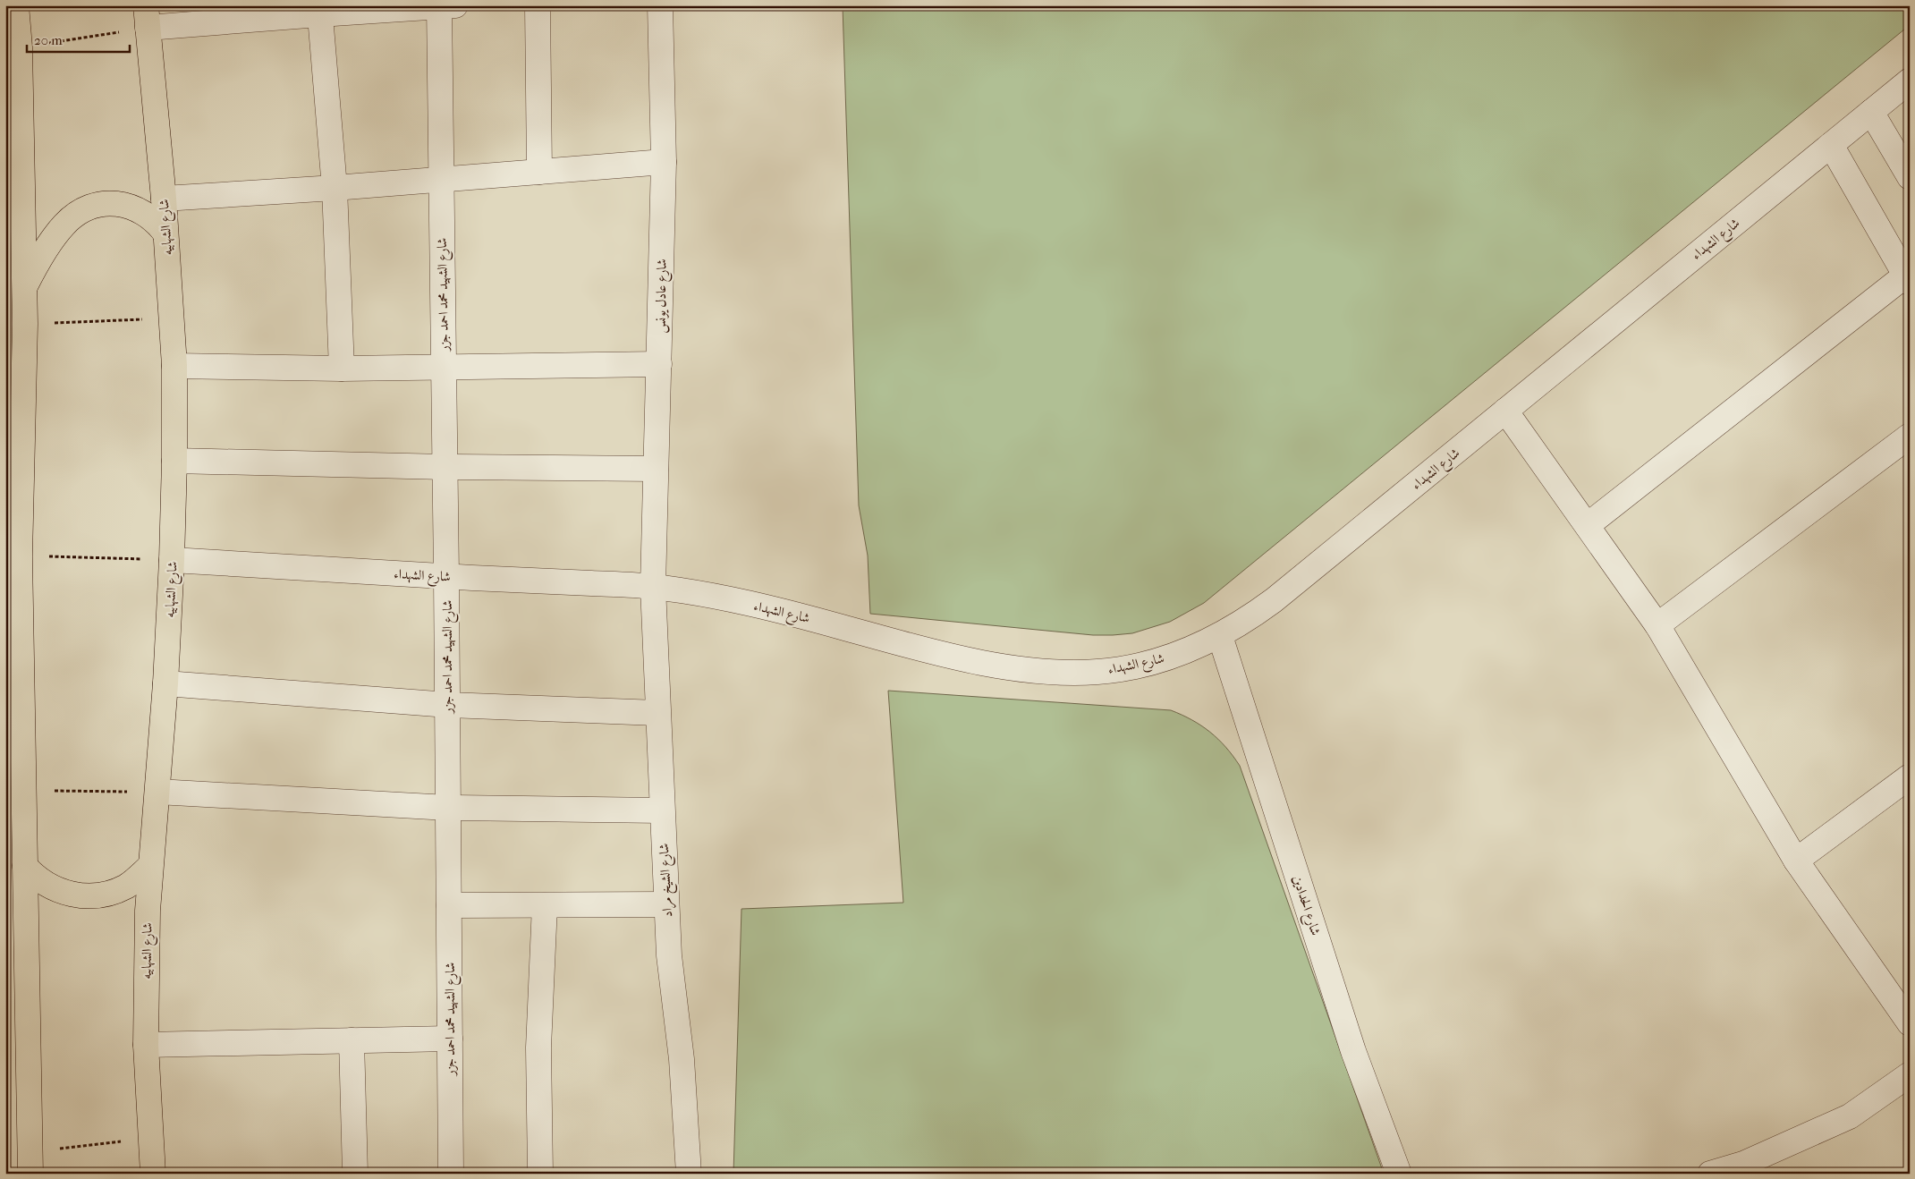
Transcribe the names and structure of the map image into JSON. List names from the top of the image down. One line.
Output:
{"streets":{"highway":["شارع الشهابيه"],"street":["شارع الشهداء","شارع الشهيد محمد احمد جزر","شارع عادل يونس","شارع الشيخ مراد","شارع الحدادين"]},"crossings":[["شارع الشهابيه","شارع الشهداء"],["شارع الشهداء","شارع الشهيد محمد احمد جزر"],["شارع الشهداء","شارع عادل يونس"],["شارع الشهداء","شارع الشيخ مراد"],["شارع الشهداء","شارع الحدادين"],["شارع عادل يونس","شارع الشيخ مراد"]],"scale_bar":"20 m"}
